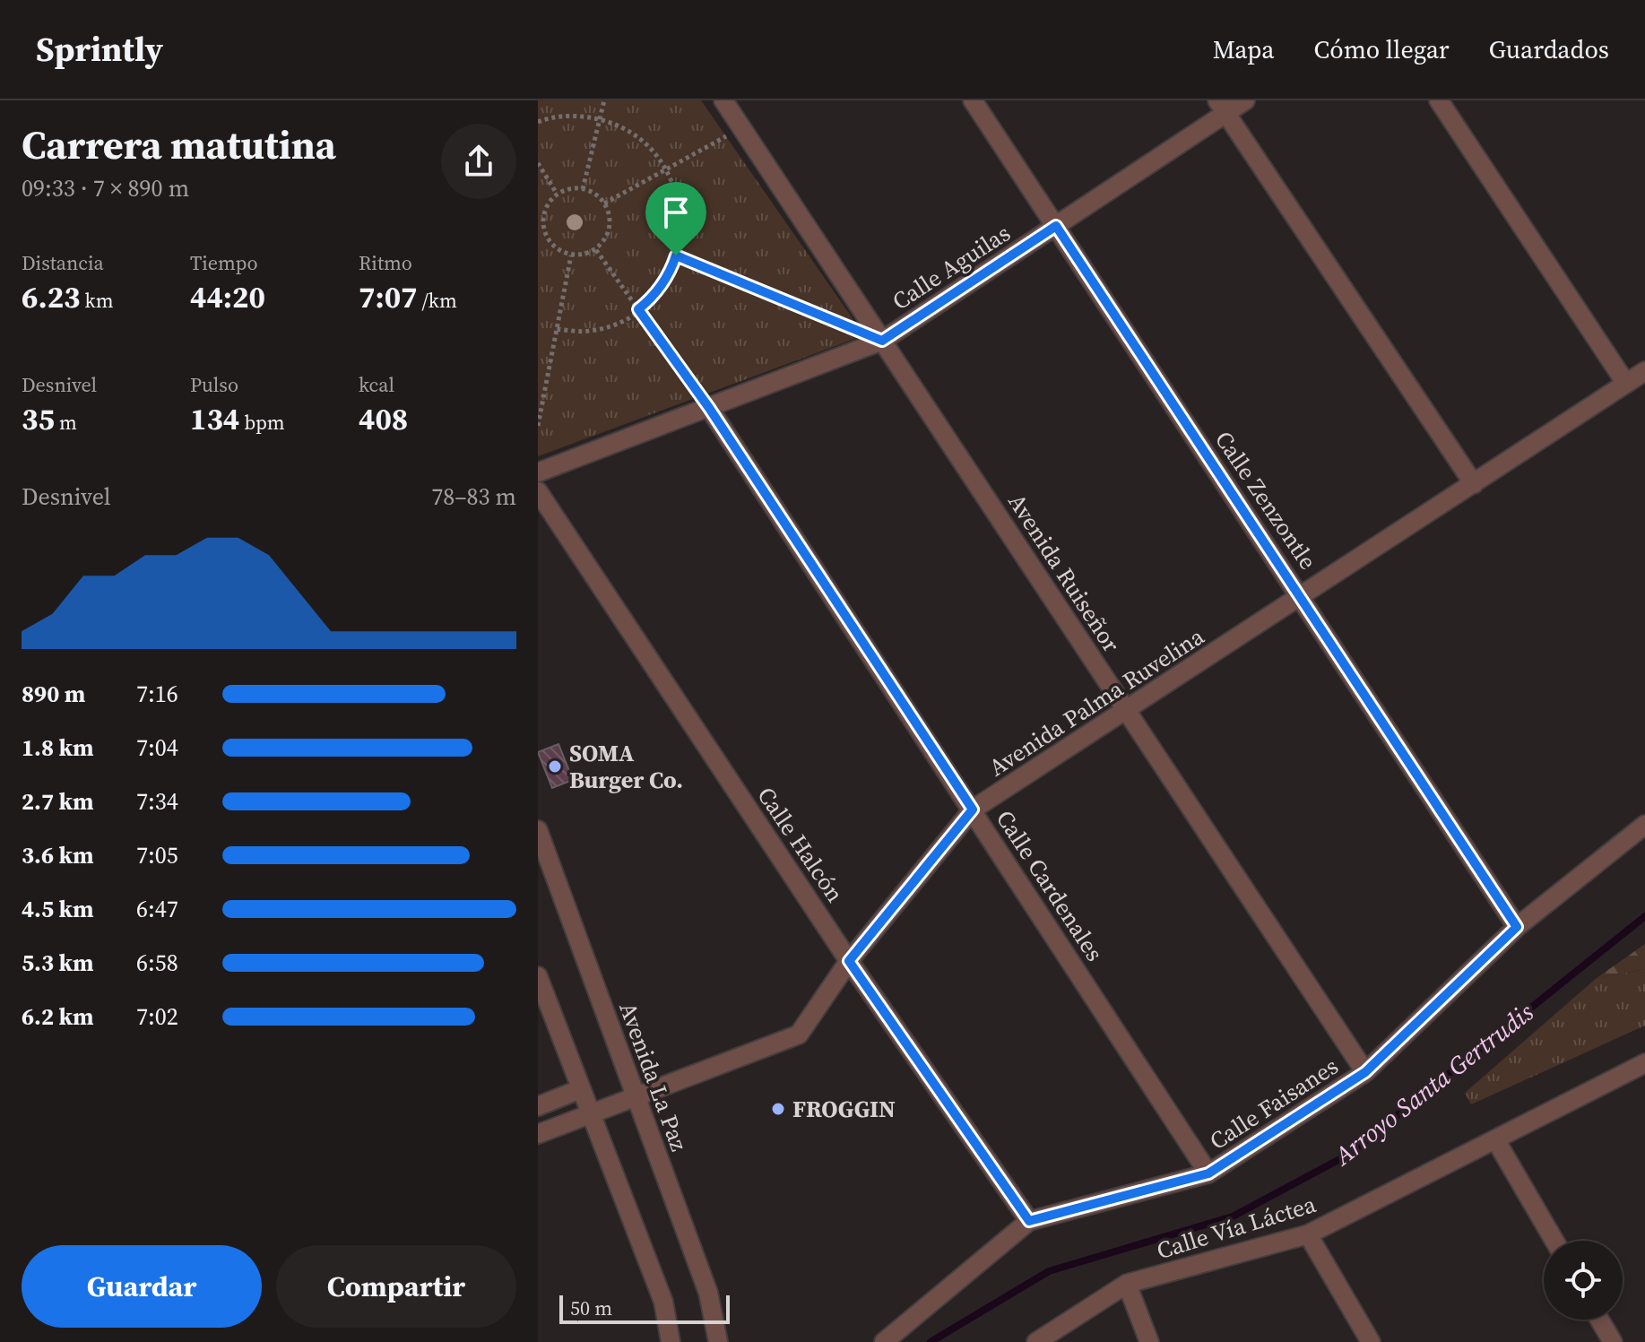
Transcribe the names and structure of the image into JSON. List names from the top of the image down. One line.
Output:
{"streets":{"street":["Calle Aguilas","Calle Zenzontle","Avenida Ruiseñor","Avenida Palma Ruvelina","Calle Halcón","Calle Cardenales","Avenida La Paz","Calle Faisanes","Calle Vía Láctea"]},"crossings":[["Calle Aguilas","Calle Zenzontle"],["Calle Aguilas","Avenida Ruiseñor"],["Calle Aguilas","Calle Cardenales"],["Calle Zenzontle","Avenida Palma Ruvelina"],["Calle Zenzontle","Calle Faisanes"],["Avenida Ruiseñor","Avenida Palma Ruvelina"],["Avenida Ruiseñor","Calle Faisanes"],["Avenida Palma Ruvelina","Calle Halcón"],["Avenida Palma Ruvelina","Calle Cardenales"],["Avenida Palma Ruvelina","Avenida La Paz"],["Calle Halcón","Calle Faisanes"],["Calle Cardenales","Calle Faisanes"]],"water":["Arroyo Santa Gertrudis"],"places":["SOMA Burger Co.","FROGGIN"],"scale_bar":"50 m","page":{"header":"Sprintly","nav":["Mapa","Cómo llegar","Guardados"],"heading":["Carrera matutina","09:33 · 7 × 890 m"],"stats":[["Distancia","6.23 km"],["Tiempo","44:20"],["Ritmo","7:07 /km"],["Desnivel","35 m"],["Pulso","134 bpm"],["kcal","408"]],"chart":["Desnivel","78–83 m"],"list":[{"name":"890 m","note":"7:16"},{"name":"1.8 km","note":"7:04"},{"name":"2.7 km","note":"7:34"},{"name":"3.6 km","note":"7:05"},{"name":"4.5 km","note":"6:47"},{"name":"5.3 km","note":"6:58"},{"name":"6.2 km","note":"7:02"}],"buttons":["Guardar","Compartir"],"scale":"50 m"}}
